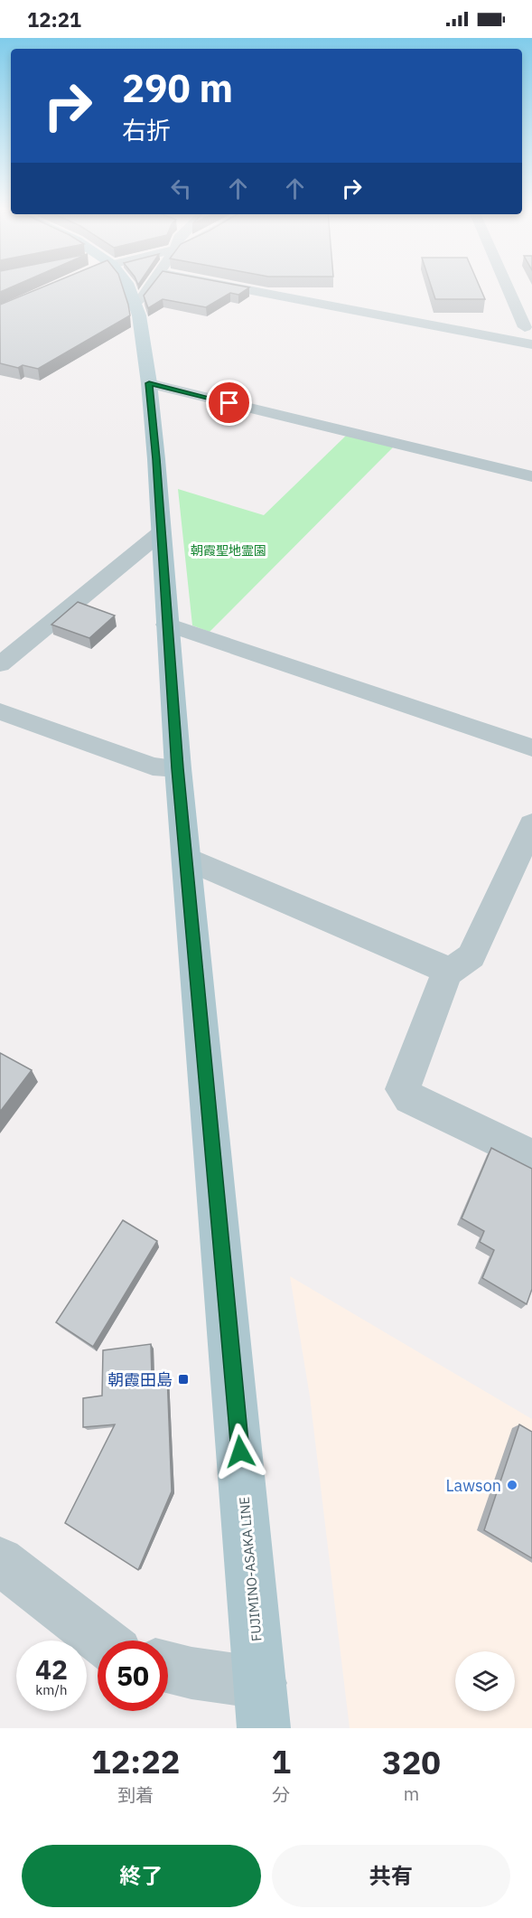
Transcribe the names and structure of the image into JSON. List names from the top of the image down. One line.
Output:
{"streets":{"main road":["FUJIMINO-ASAKA LINE"]},"parks":["朝霞聖地霊園"],"places":{"transit":["朝霞田島"],"other":["Lawson"]},"page":{"status":"12:21","turn":["290 m","右折"],"speed":"42 km/h","limit":"50","eta":["12:22","到着","1","分","320","m"],"buttons":["終了","共有"]}}
